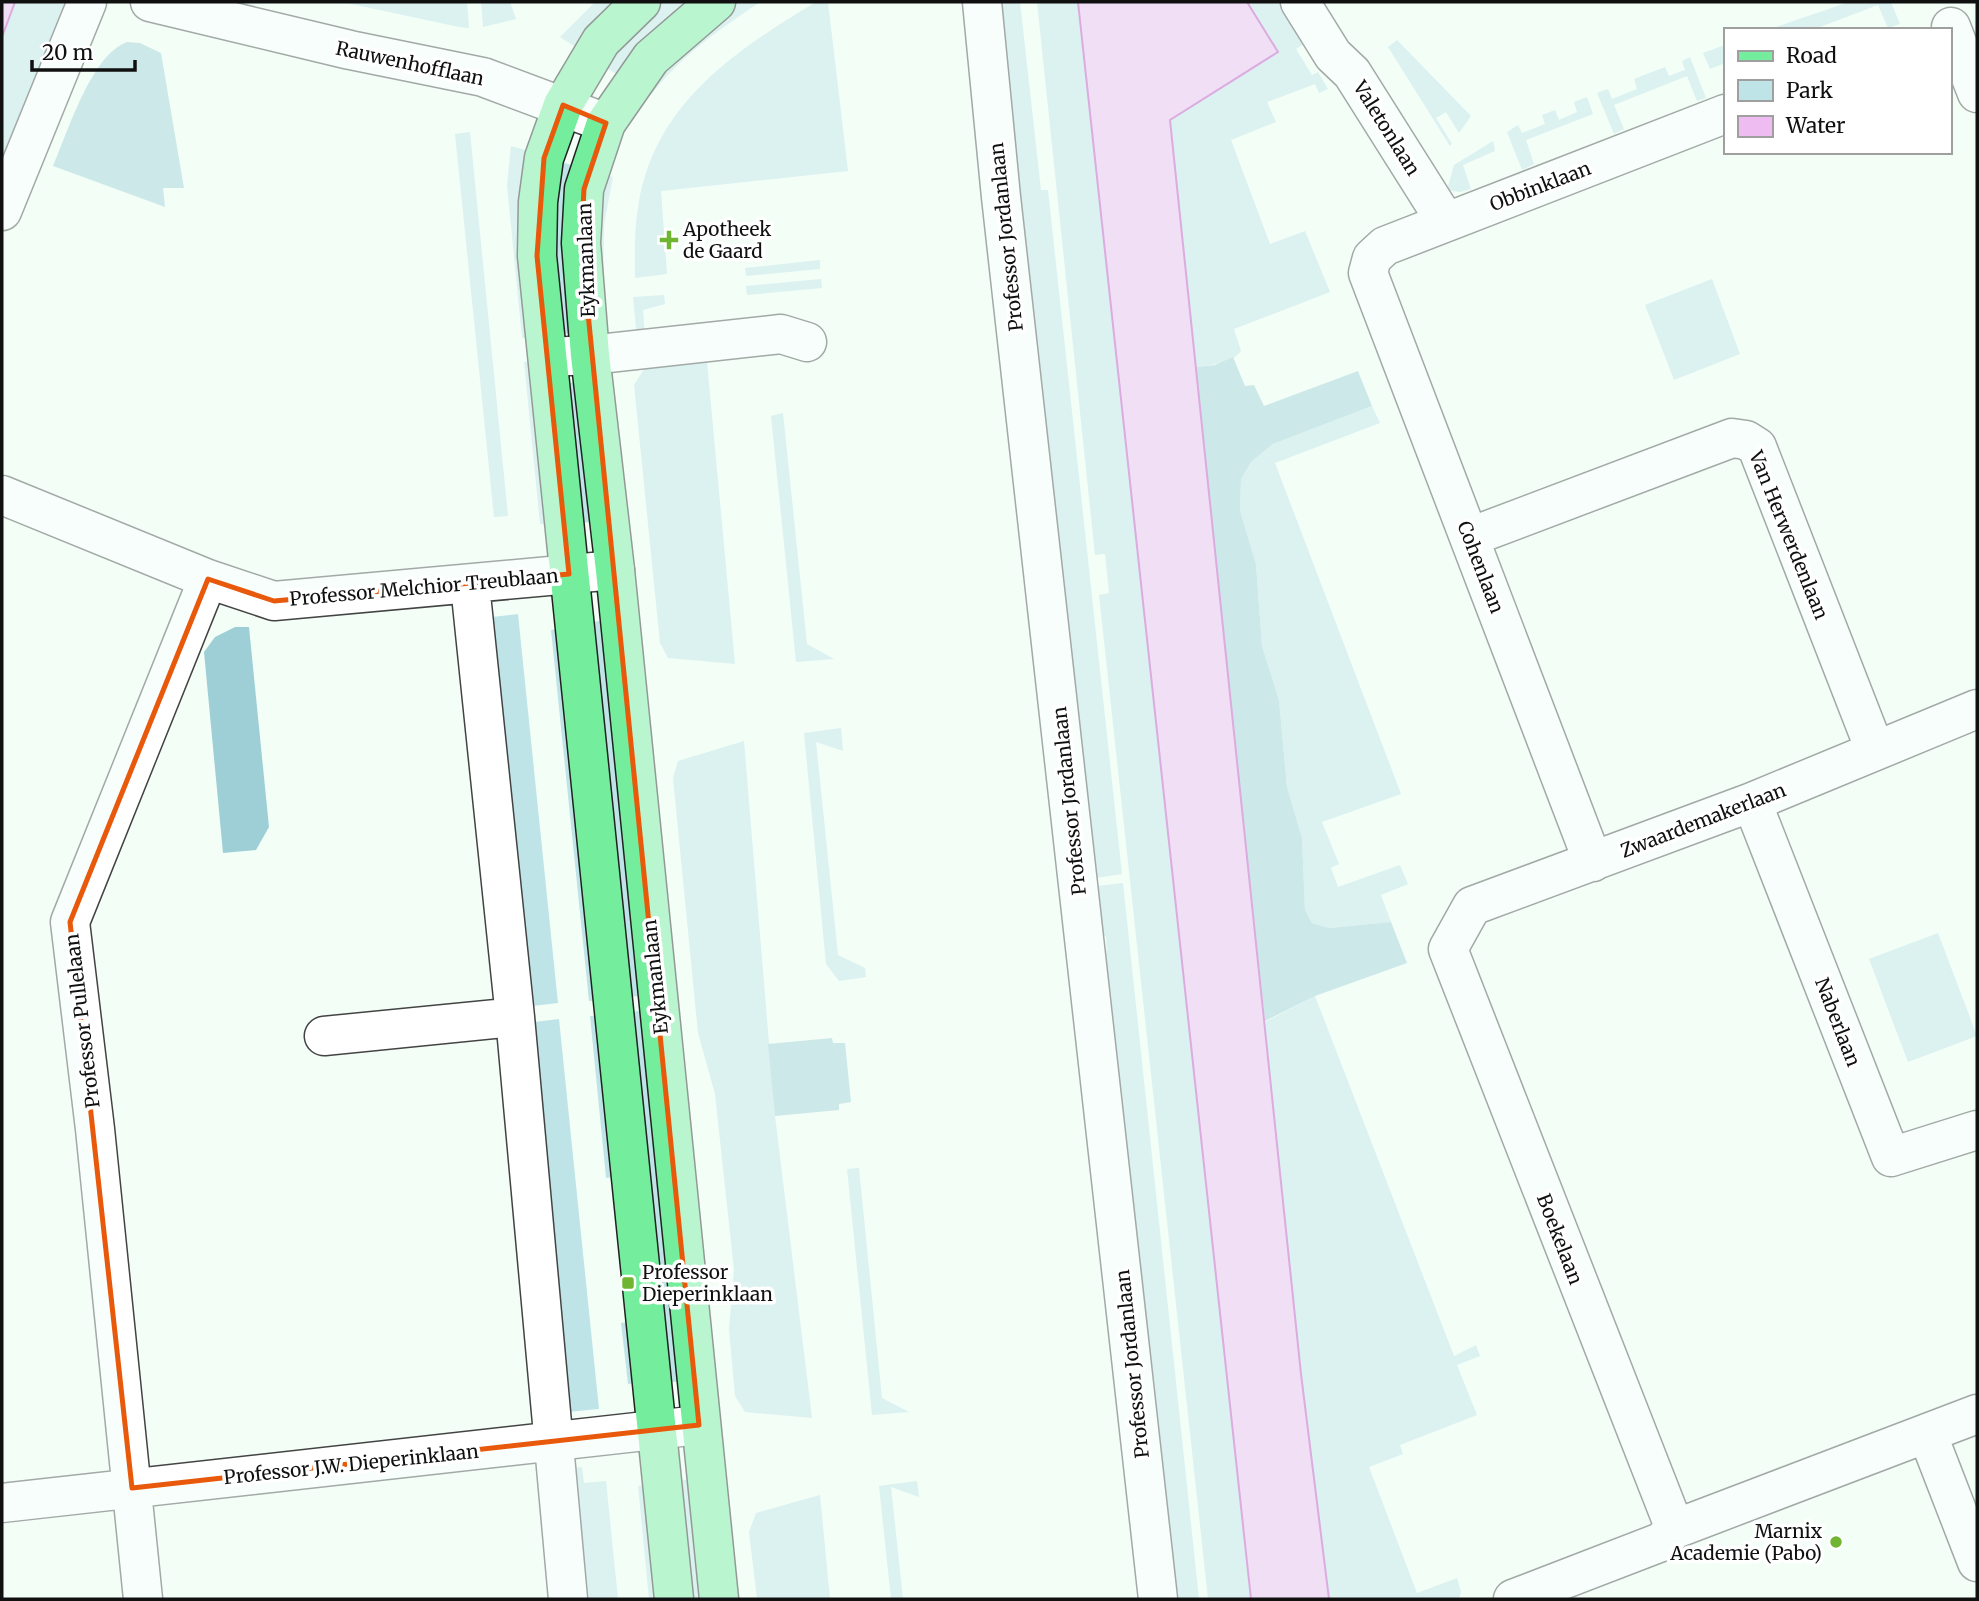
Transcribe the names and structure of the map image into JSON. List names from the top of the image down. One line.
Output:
{"streets":{"main road":["Eykmanlaan"],"street":["Rauwenhofflaan","Valetonlaan","Obbinklaan","Professor Jordanlaan","Van Herwerdenlaan","Cohenlaan","Professor Melchior Treublaan","Zwaardemakerlaan","Professor Pullelaan","Naberlaan","Boekelaan","Professor J.W. Dieperinklaan"]},"crossings":[["Rauwenhofflaan","Eykmanlaan"],["Valetonlaan","Obbinklaan"],["Obbinklaan","Cohenlaan"],["Eykmanlaan","Professor Melchior Treublaan"],["Eykmanlaan","Professor J.W. Dieperinklaan"],["Van Herwerdenlaan","Cohenlaan"],["Van Herwerdenlaan","Zwaardemakerlaan"],["Cohenlaan","Zwaardemakerlaan"],["Professor Melchior Treublaan","Professor Pullelaan"],["Zwaardemakerlaan","Naberlaan"],["Zwaardemakerlaan","Boekelaan"],["Professor Pullelaan","Professor J.W. Dieperinklaan"]],"places":{"health":["Apotheek de Gaard"],"transit":["Professor Dieperinklaan"],"other":["Marnix Academie (Pabo)"]},"legend":["Road","Park","Water"],"scale_bar":"20 m"}
